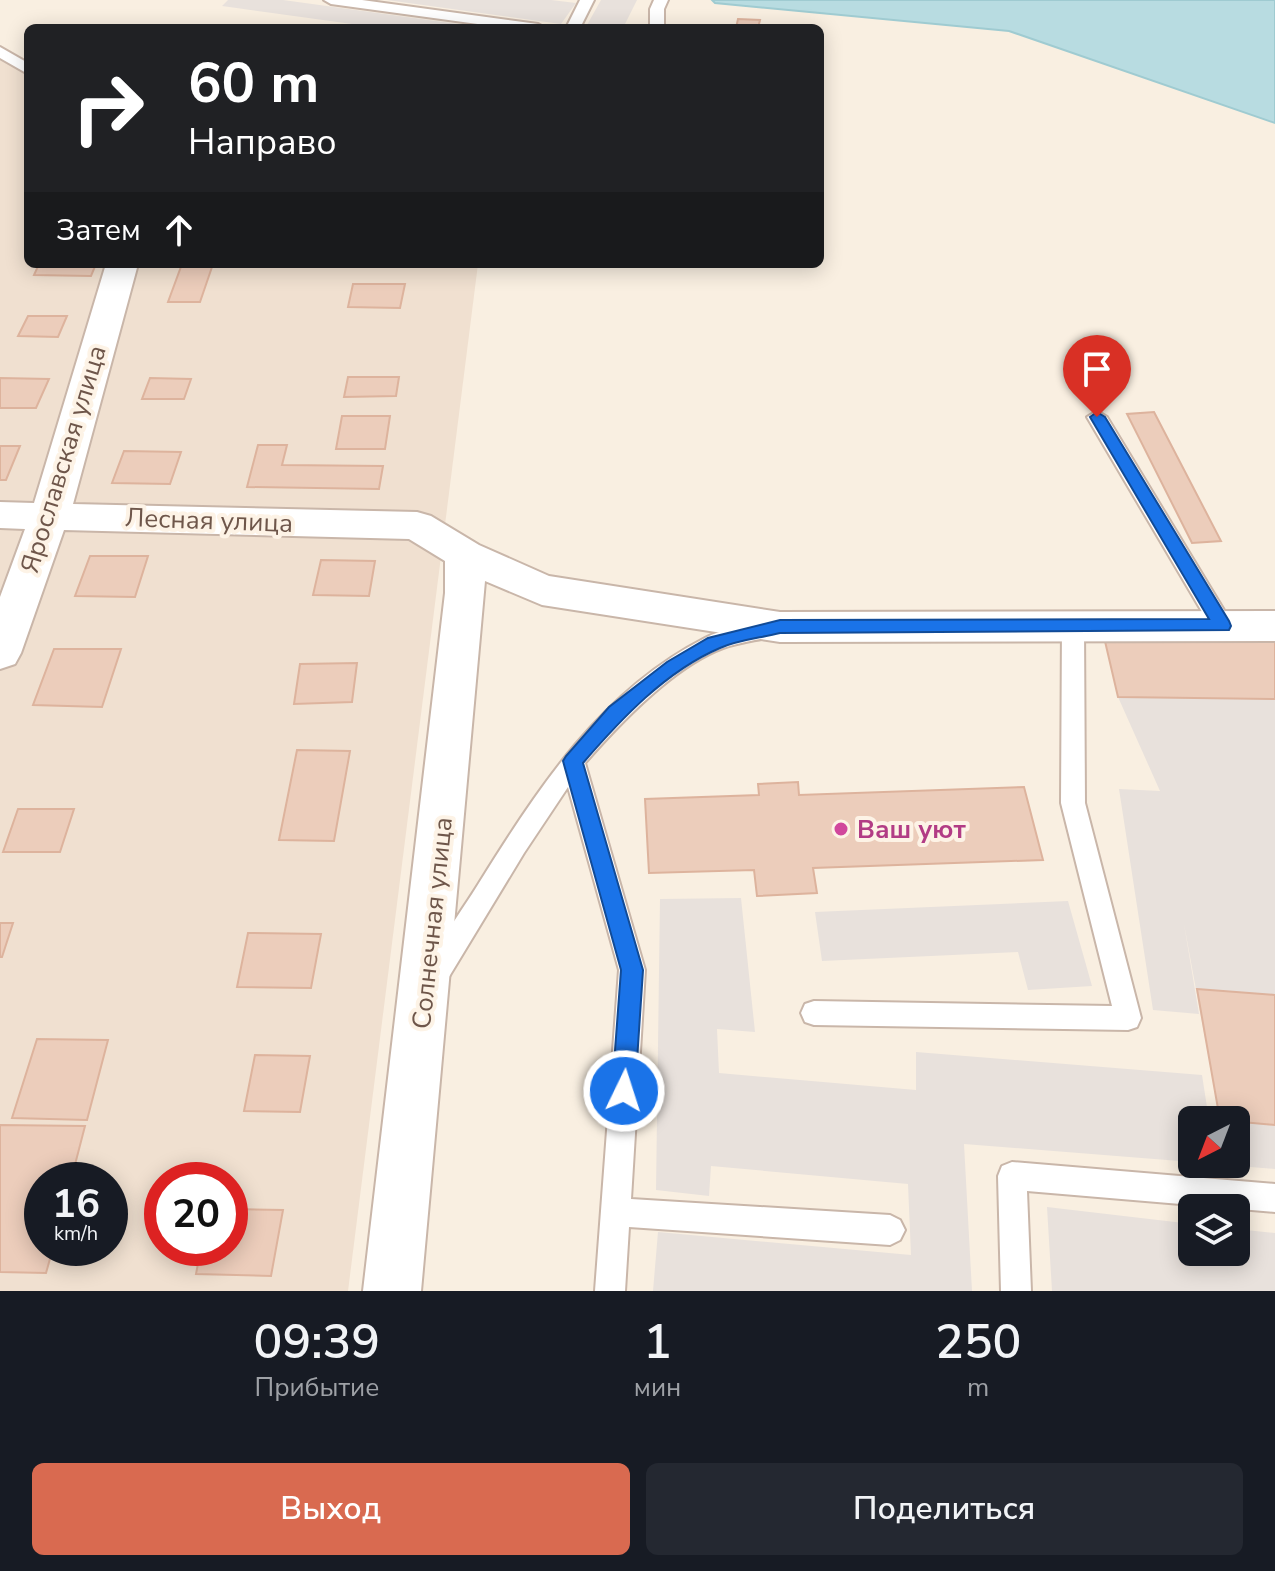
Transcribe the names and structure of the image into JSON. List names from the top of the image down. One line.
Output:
{"streets":{"street":["Ярославская улица","Лесная улица","Солнечная улица"]},"crossings":[["Ярославская улица","Лесная улица"],["Лесная улица","Солнечная улица"]],"places":["Ваш уют"],"north":"bottom left","page":{"turn":["60 m","Направо"],"then":"Затем","speed":"16 km/h","limit":"20","eta":["09:39","Прибытие","1","мин","250","m"],"buttons":["Выход","Поделиться"]}}
